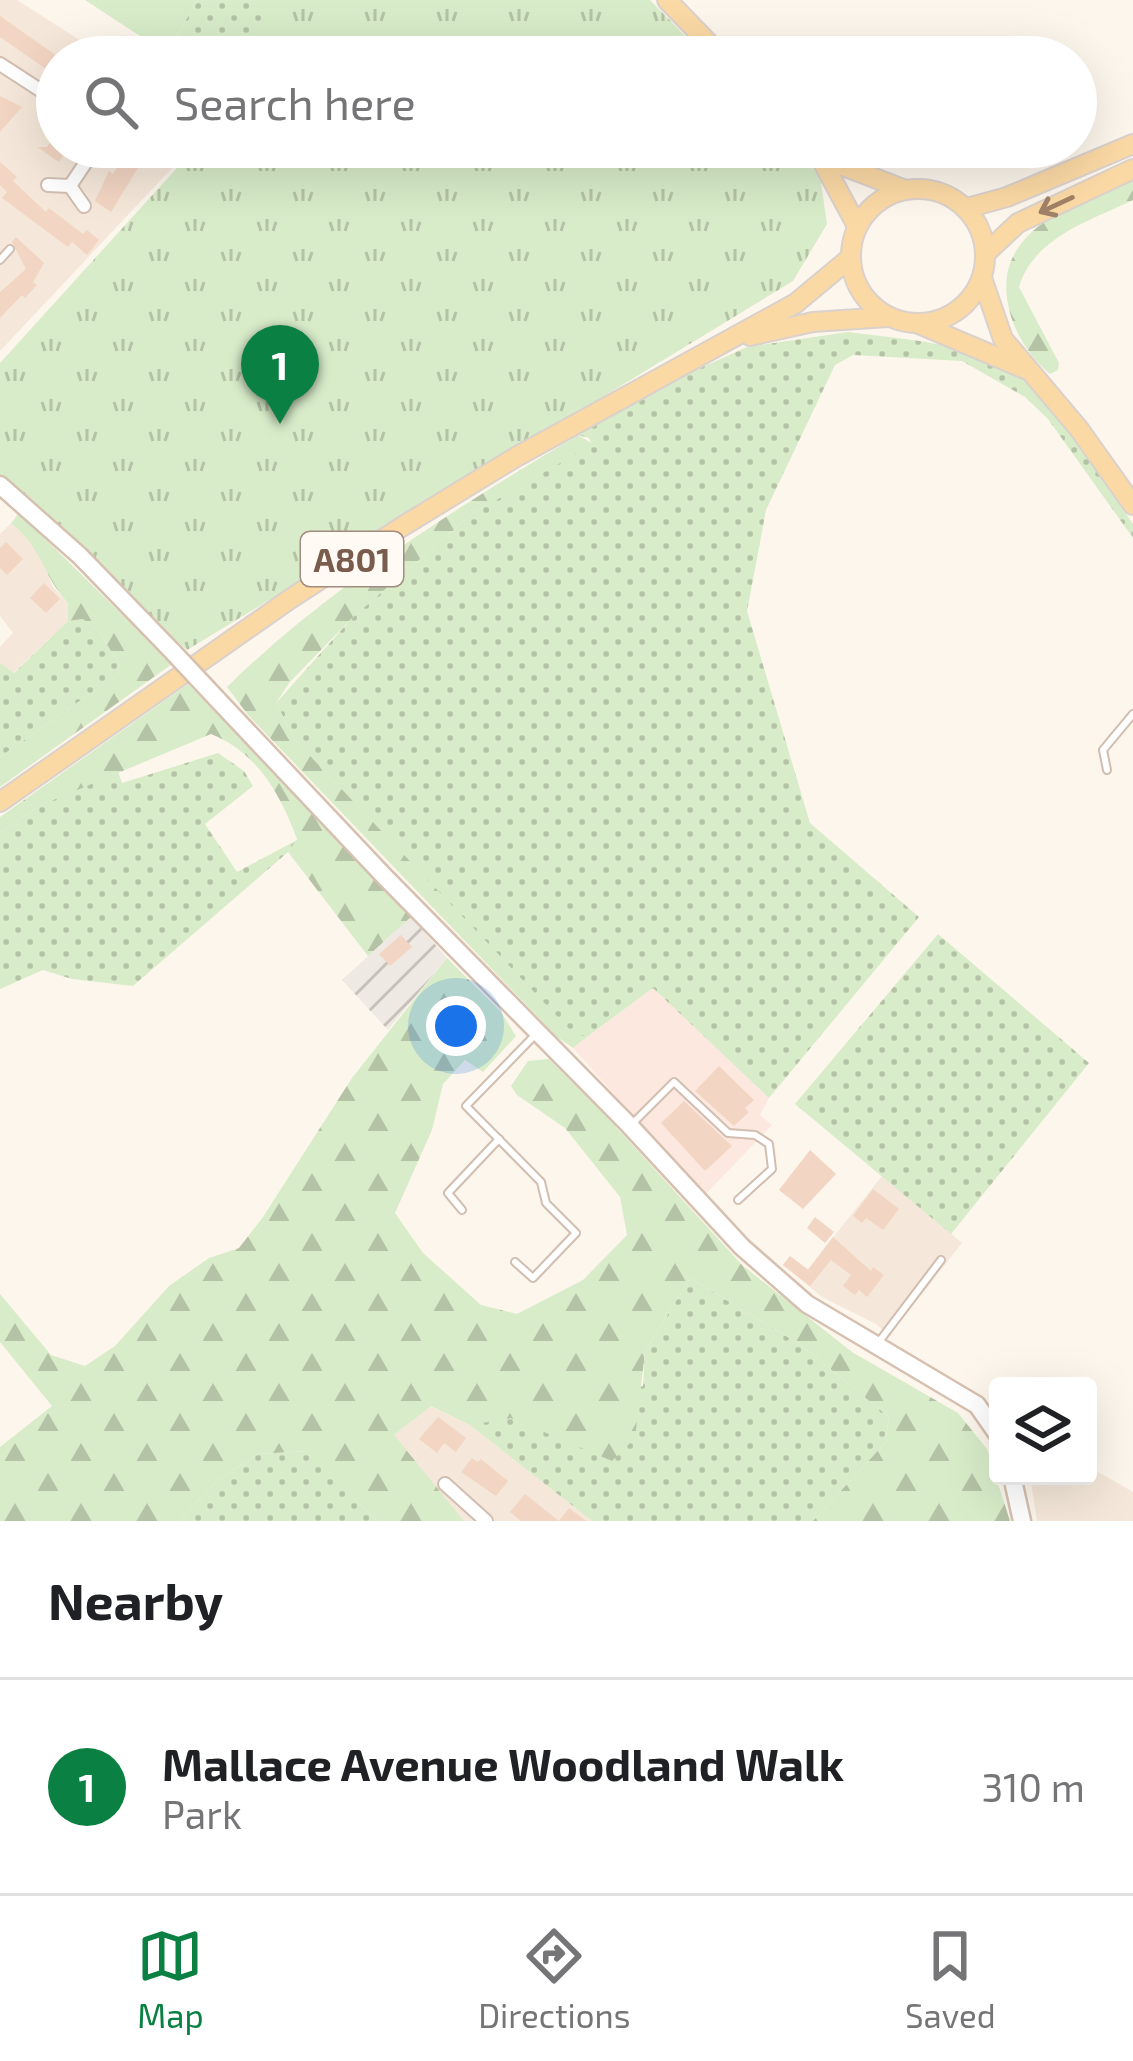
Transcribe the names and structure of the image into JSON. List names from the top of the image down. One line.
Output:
{"streets":{"main road":["A801"]},"page":{"search":"Search here","pins":"1","heading":"Nearby","list":[{"mark":"1","name":"Mallace Avenue Woodland Walk","note":"Park","value":"310 m"}],"nav":["Map","Directions","Saved"]}}
